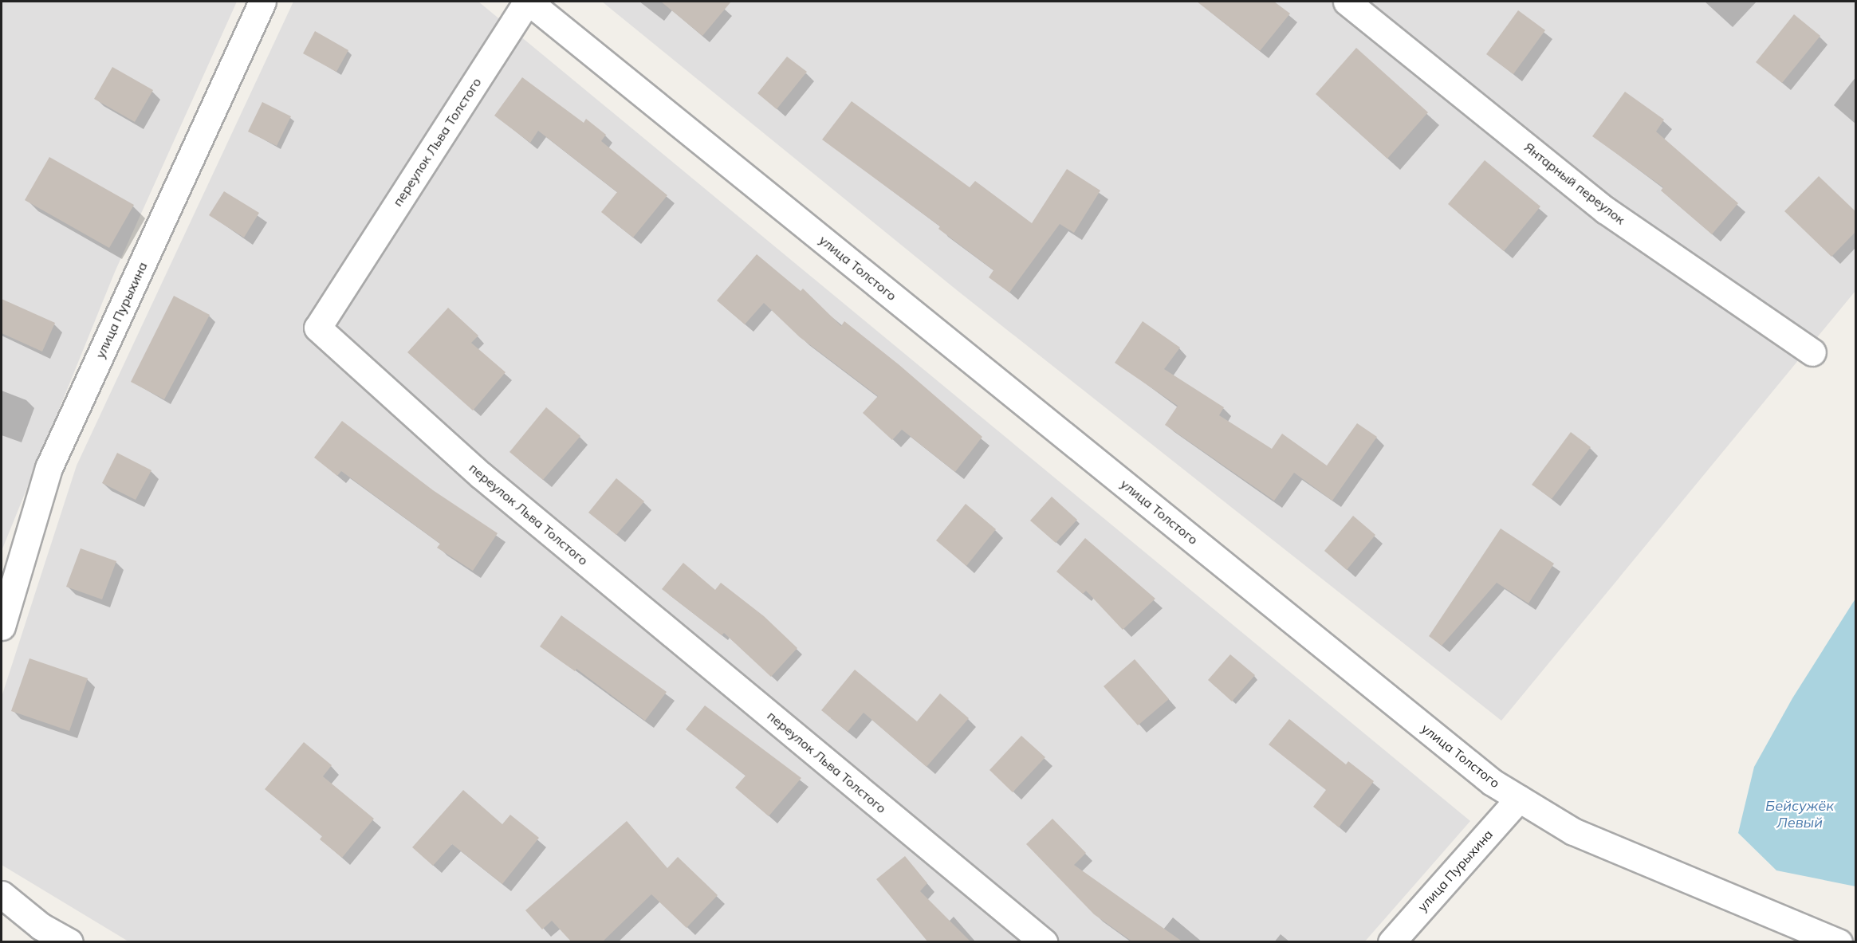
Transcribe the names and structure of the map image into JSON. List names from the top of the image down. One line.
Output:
{"streets":{"street":["переулок Льва Толстого","Янтарный переулок","улица Толстого","улица Пурыхина"]},"crossings":[["переулок Льва Толстого","улица Толстого"],["улица Толстого","улица Пурыхина"]],"water":["Бейсужёк Левый"]}
